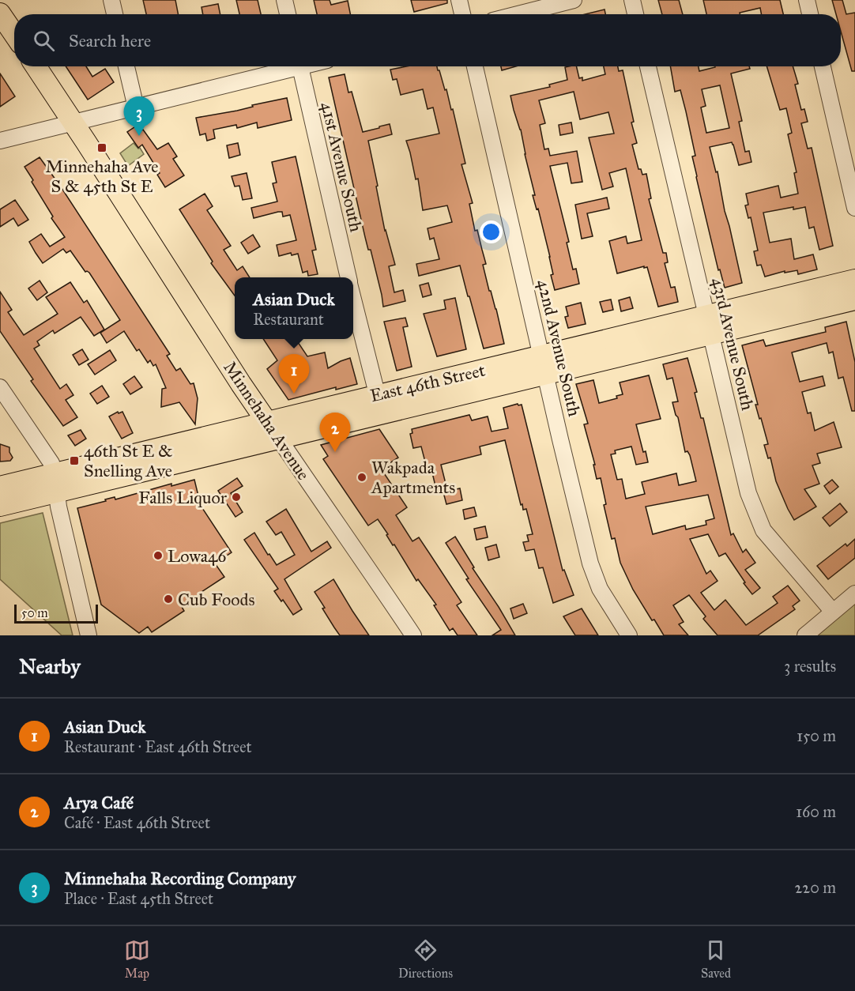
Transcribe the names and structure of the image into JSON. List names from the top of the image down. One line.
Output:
{"streets":{"main road":["East 46th Street","Minnehaha Avenue"],"street":["41st Avenue South","43rd Avenue South","42nd Avenue South"]},"crossings":[["41st Avenue South","East 46th Street"],["43rd Avenue South","East 46th Street"],["42nd Avenue South","East 46th Street"],["East 46th Street","Minnehaha Avenue"]],"places":{"transit":["Minnehaha Ave S & 45th St E","46th St E & Snelling Ave"],"other":["Wakpada Apartments","Falls Liquor","Lowa46","Cub Foods"]},"scale_bar":"50 m","page":{"search":"Search here","pins":["3","1","2"],"popup":["Asian Duck","Restaurant"],"scale":"50 m","heading":["Nearby","3 results"],"list":[{"mark":"1","name":"Asian Duck","note":"Restaurant · East 46th Street","value":"150 m"},{"mark":"2","name":"Arya Café","note":"Café · East 46th Street","value":"160 m"},{"mark":"3","name":"Minnehaha Recording Company","note":"Place · East 45th Street","value":"220 m"}],"nav":["Map","Directions","Saved"]}}
